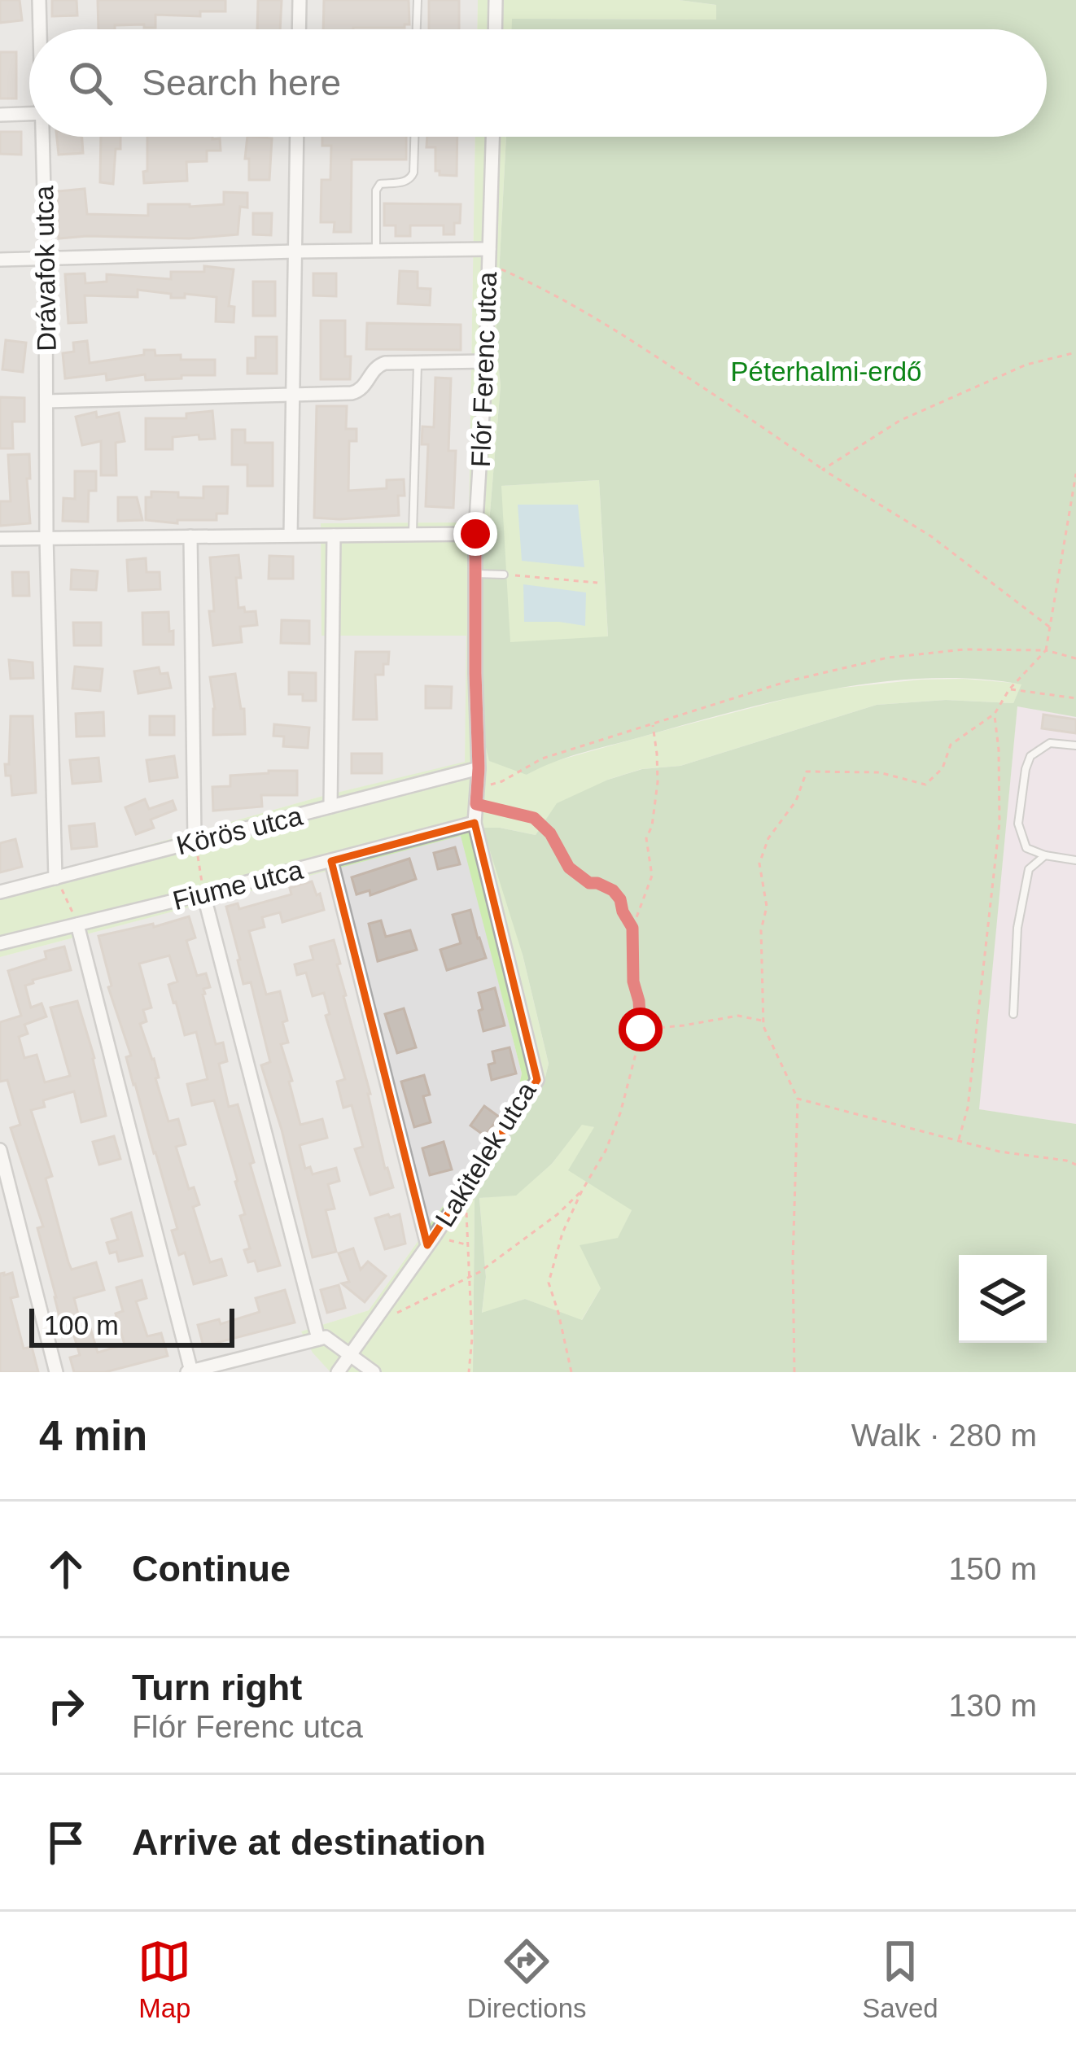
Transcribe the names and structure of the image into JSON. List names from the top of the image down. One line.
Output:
{"streets":{"street":["Drávafok utca","Flór Ferenc utca","Körös utca","Fiume utca","Lakitelek utca"]},"crossings":[["Drávafok utca","Körös utca"],["Flór Ferenc utca","Körös utca"],["Flór Ferenc utca","Lakitelek utca"],["Fiume utca","Lakitelek utca"]],"parks":["Péterhalmi-erdő"],"scale_bar":"100 m","page":{"search":"Search here","scale":"100 m","heading":["4 min","Walk · 280 m"],"list":[["Continue","150 m"],["Turn right","Flór Ferenc utca","130 m"],"Arrive at destination"],"nav":["Map","Directions","Saved"]}}
